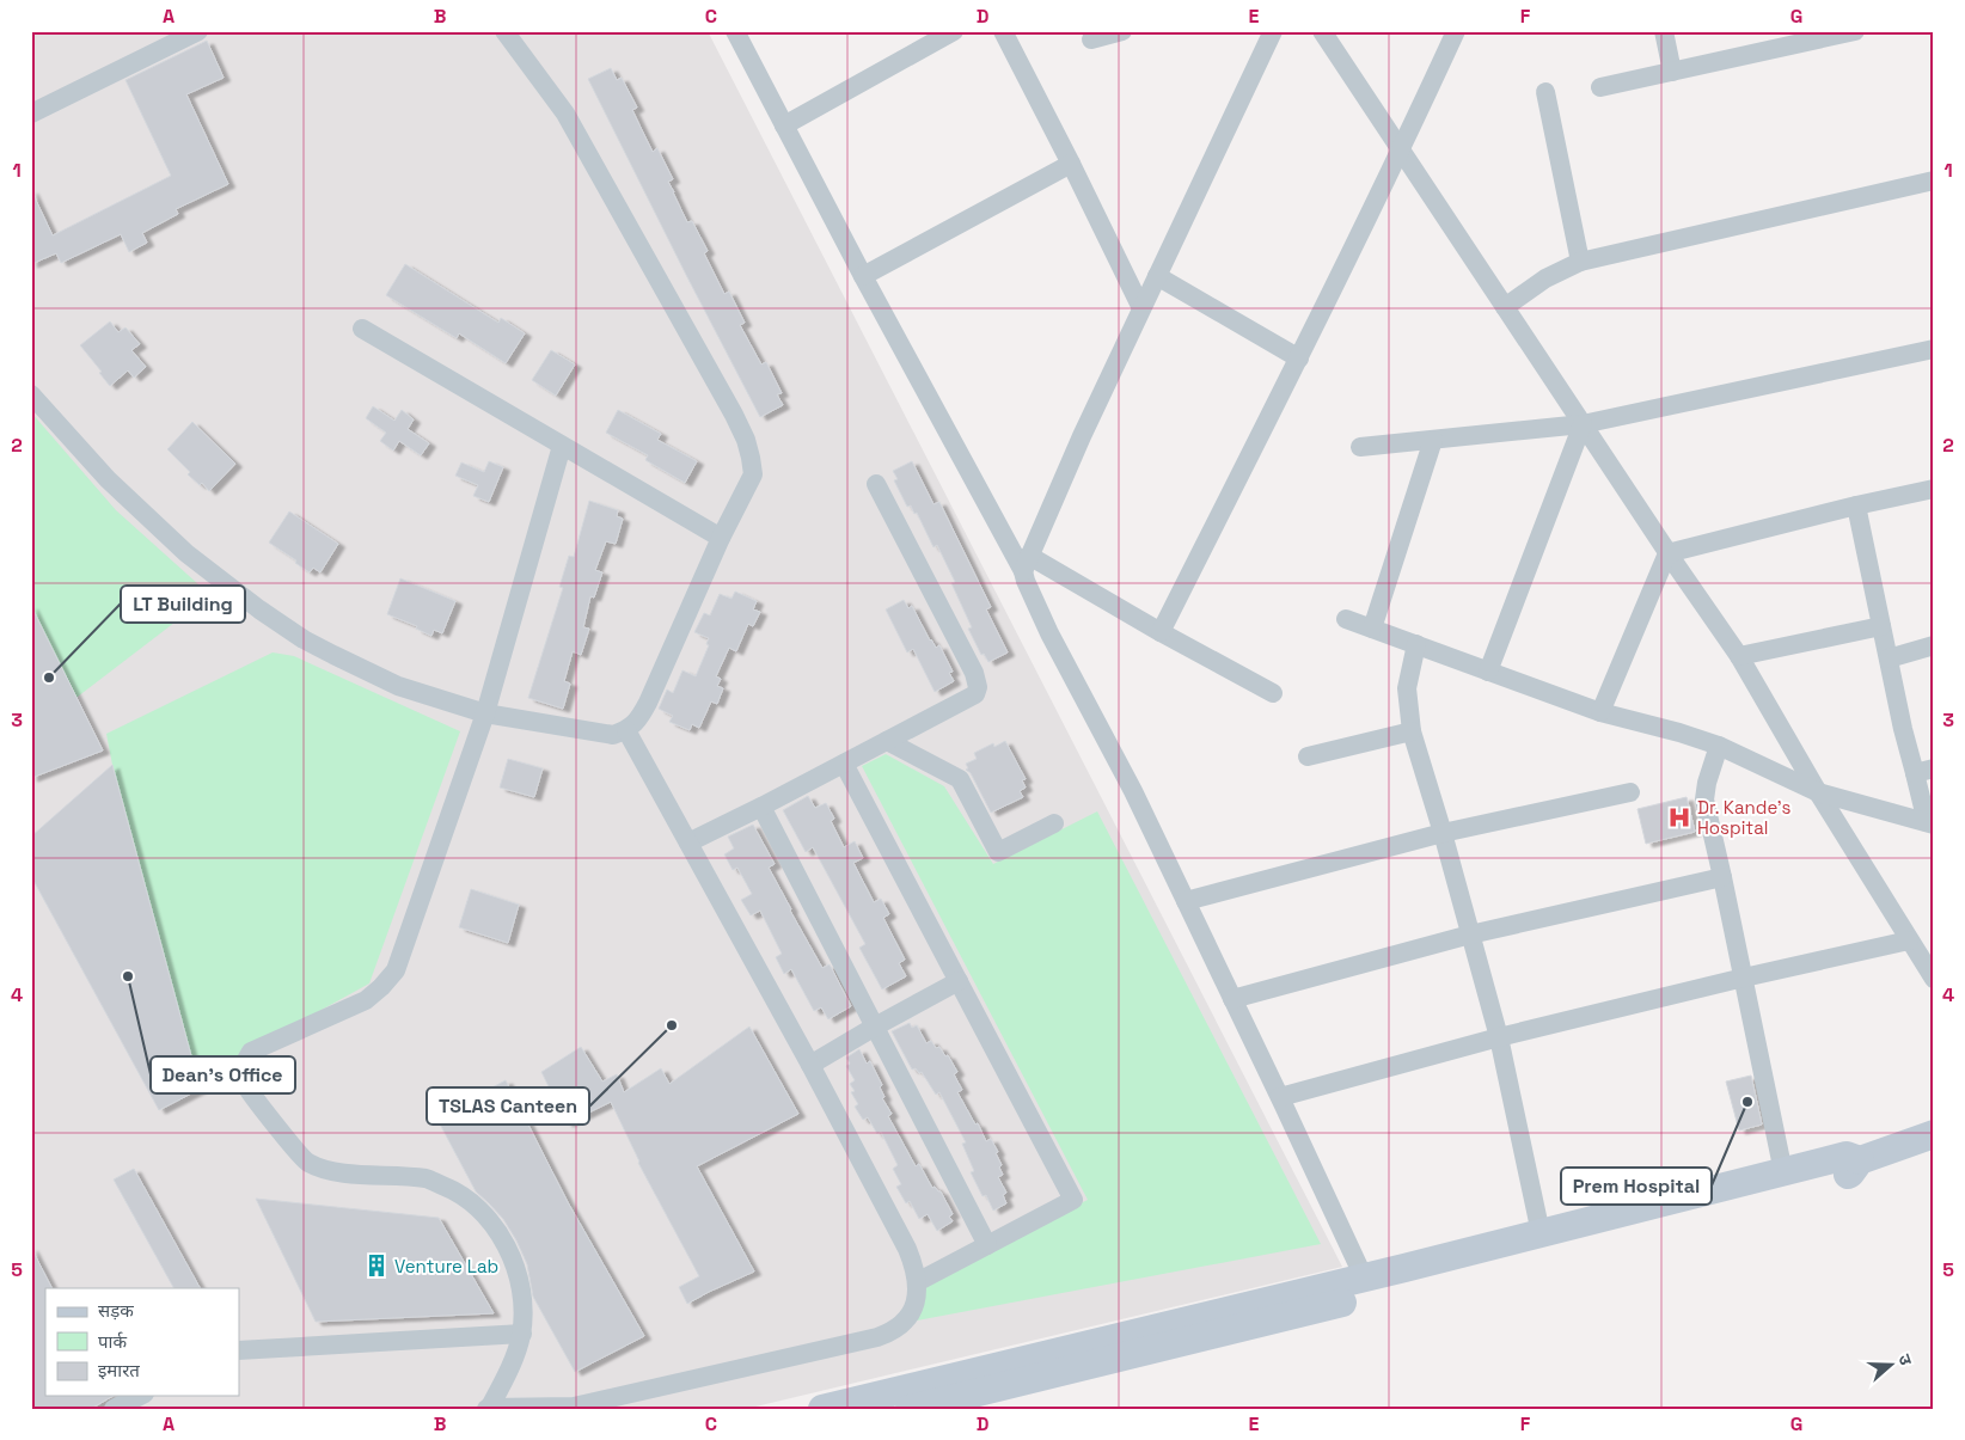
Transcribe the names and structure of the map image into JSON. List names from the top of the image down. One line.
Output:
{"places":{"other":["LT Building","Dean's Office","TSLAS Canteen","Prem Hospital"],"hospital":["Dr. Kande's Hospital"],"building":["Venture Lab"]},"legend":["सड़क","पार्क","इमारत"],"north":"right","grid":{"columns":["A","B","C","D","E","F","G"],"rows":["1","2","3","4","5"]}}
